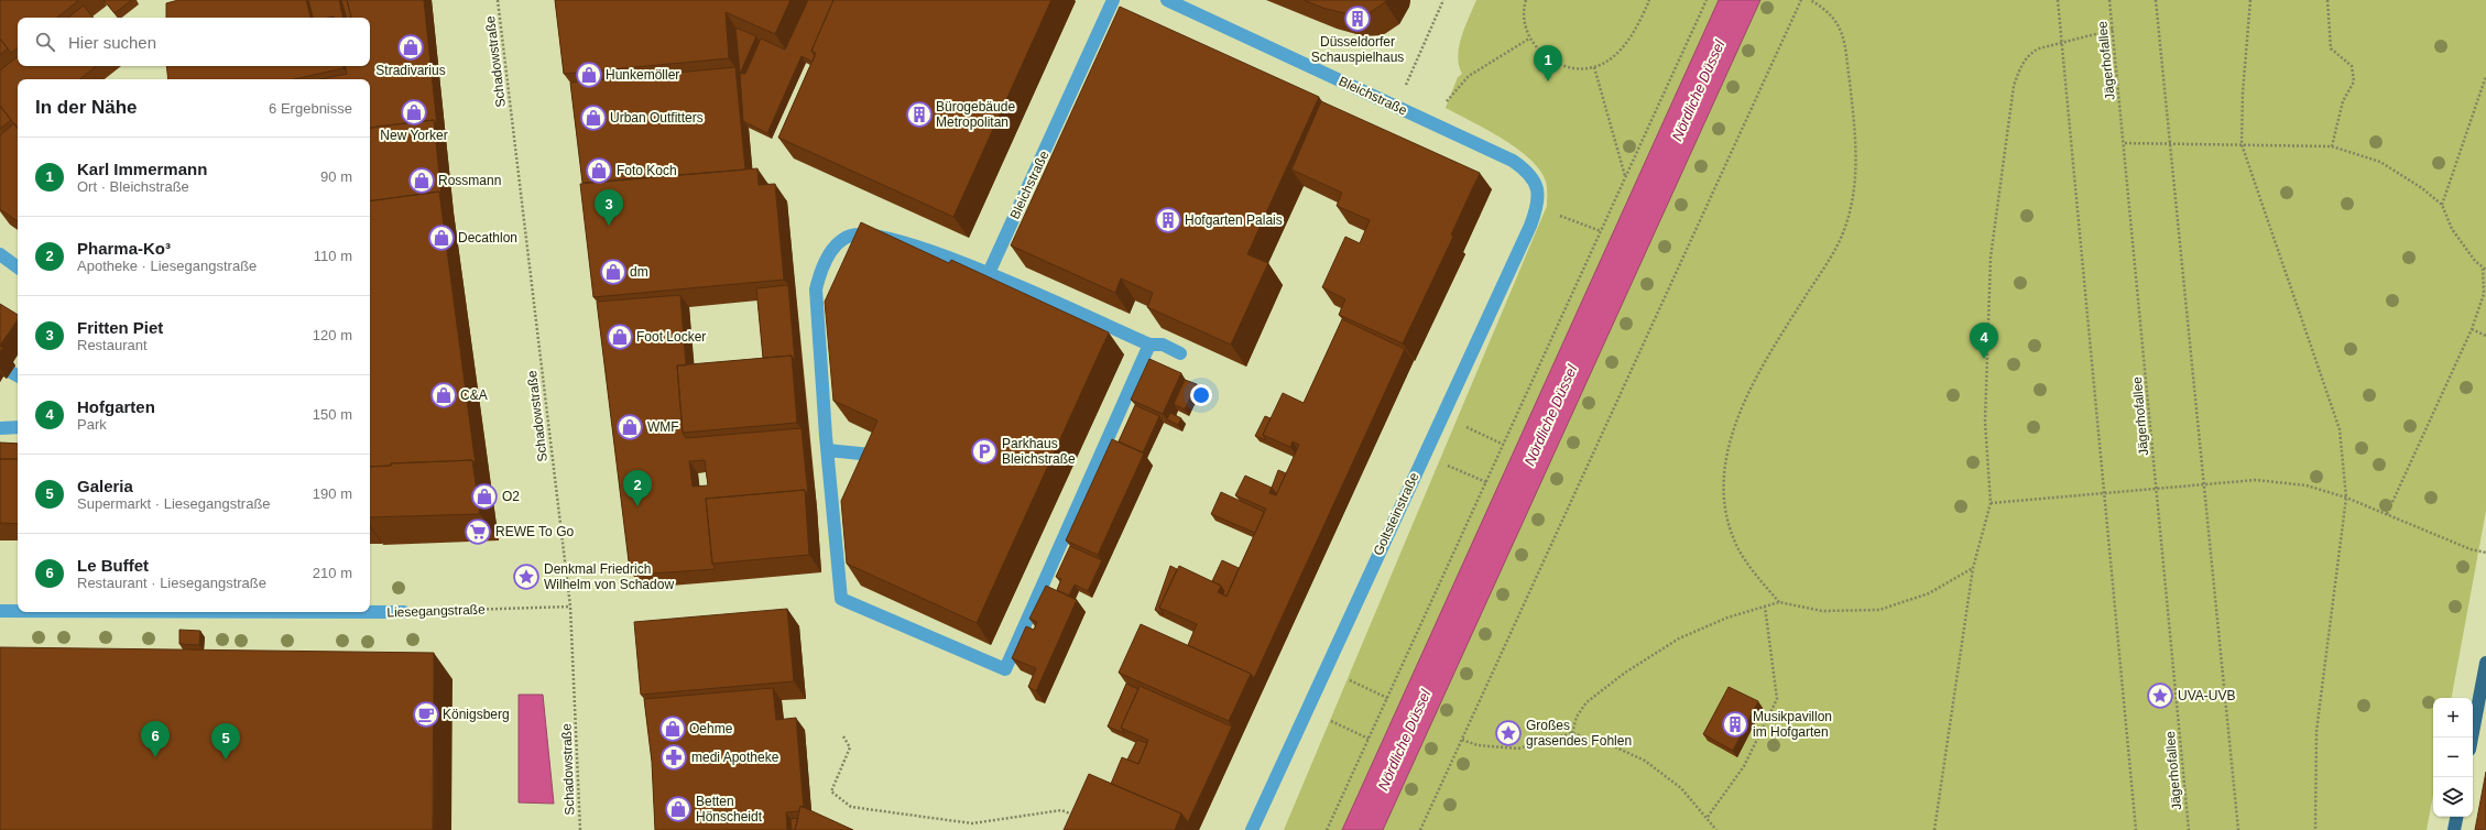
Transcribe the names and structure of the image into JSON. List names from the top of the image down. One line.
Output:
{"streets":{"street":["Bleichstraße","Goltsteinstraße","Liesegangstraße"],"path":["Jägerhofallee","Schadowstraße"]},"crossings":[["Schadowstraße","Liesegangstraße"],["Bleichstraße","Goltsteinstraße"]],"water":["Nördliche Düssel"],"places":{"building":["Düsseldorfer Schauspielhaus","Bürogebäude Metropolitan","Hofgarten Palais","Musikpavillon im Hofgarten"],"shop":["Stradivarius","Hunkemöller","New Yorker","Urban Outfitters","Foto Koch","Rossmann","Decathlon","dm","Foot Locker","C&A","WMF","O2","Oehme","Betten Hönscheidt"],"parking":["Parkhaus Bleichstraße"],"supermarket":["REWE To Go"],"place":["Denkmal Friedrich Wilhelm von Schadow","UVA-UVB","Großes grasendes Fohlen"],"cafe":["Königsberg"],"pharmacy":["medi Apotheke"]},"page":{"search":"Hier suchen","pins":["1","3","4","2","6","5"],"heading":["In der Nähe","6 Ergebnisse"],"list":[{"mark":"1","name":"Karl Immermann","note":"Ort · Bleichstraße","value":"90 m"},{"mark":"2","name":"Pharma-Ko³","note":"Apotheke · Liesegangstraße","value":"110 m"},{"mark":"3","name":"Fritten Piet","note":"Restaurant","value":"120 m"},{"mark":"4","name":"Hofgarten","note":"Park","value":"150 m"},{"mark":"5","name":"Galeria","note":"Supermarkt · Liesegangstraße","value":"190 m"},{"mark":"6","name":"Le Buffet","note":"Restaurant · Liesegangstraße","value":"210 m"}],"map_buttons":["+","−"]}}
